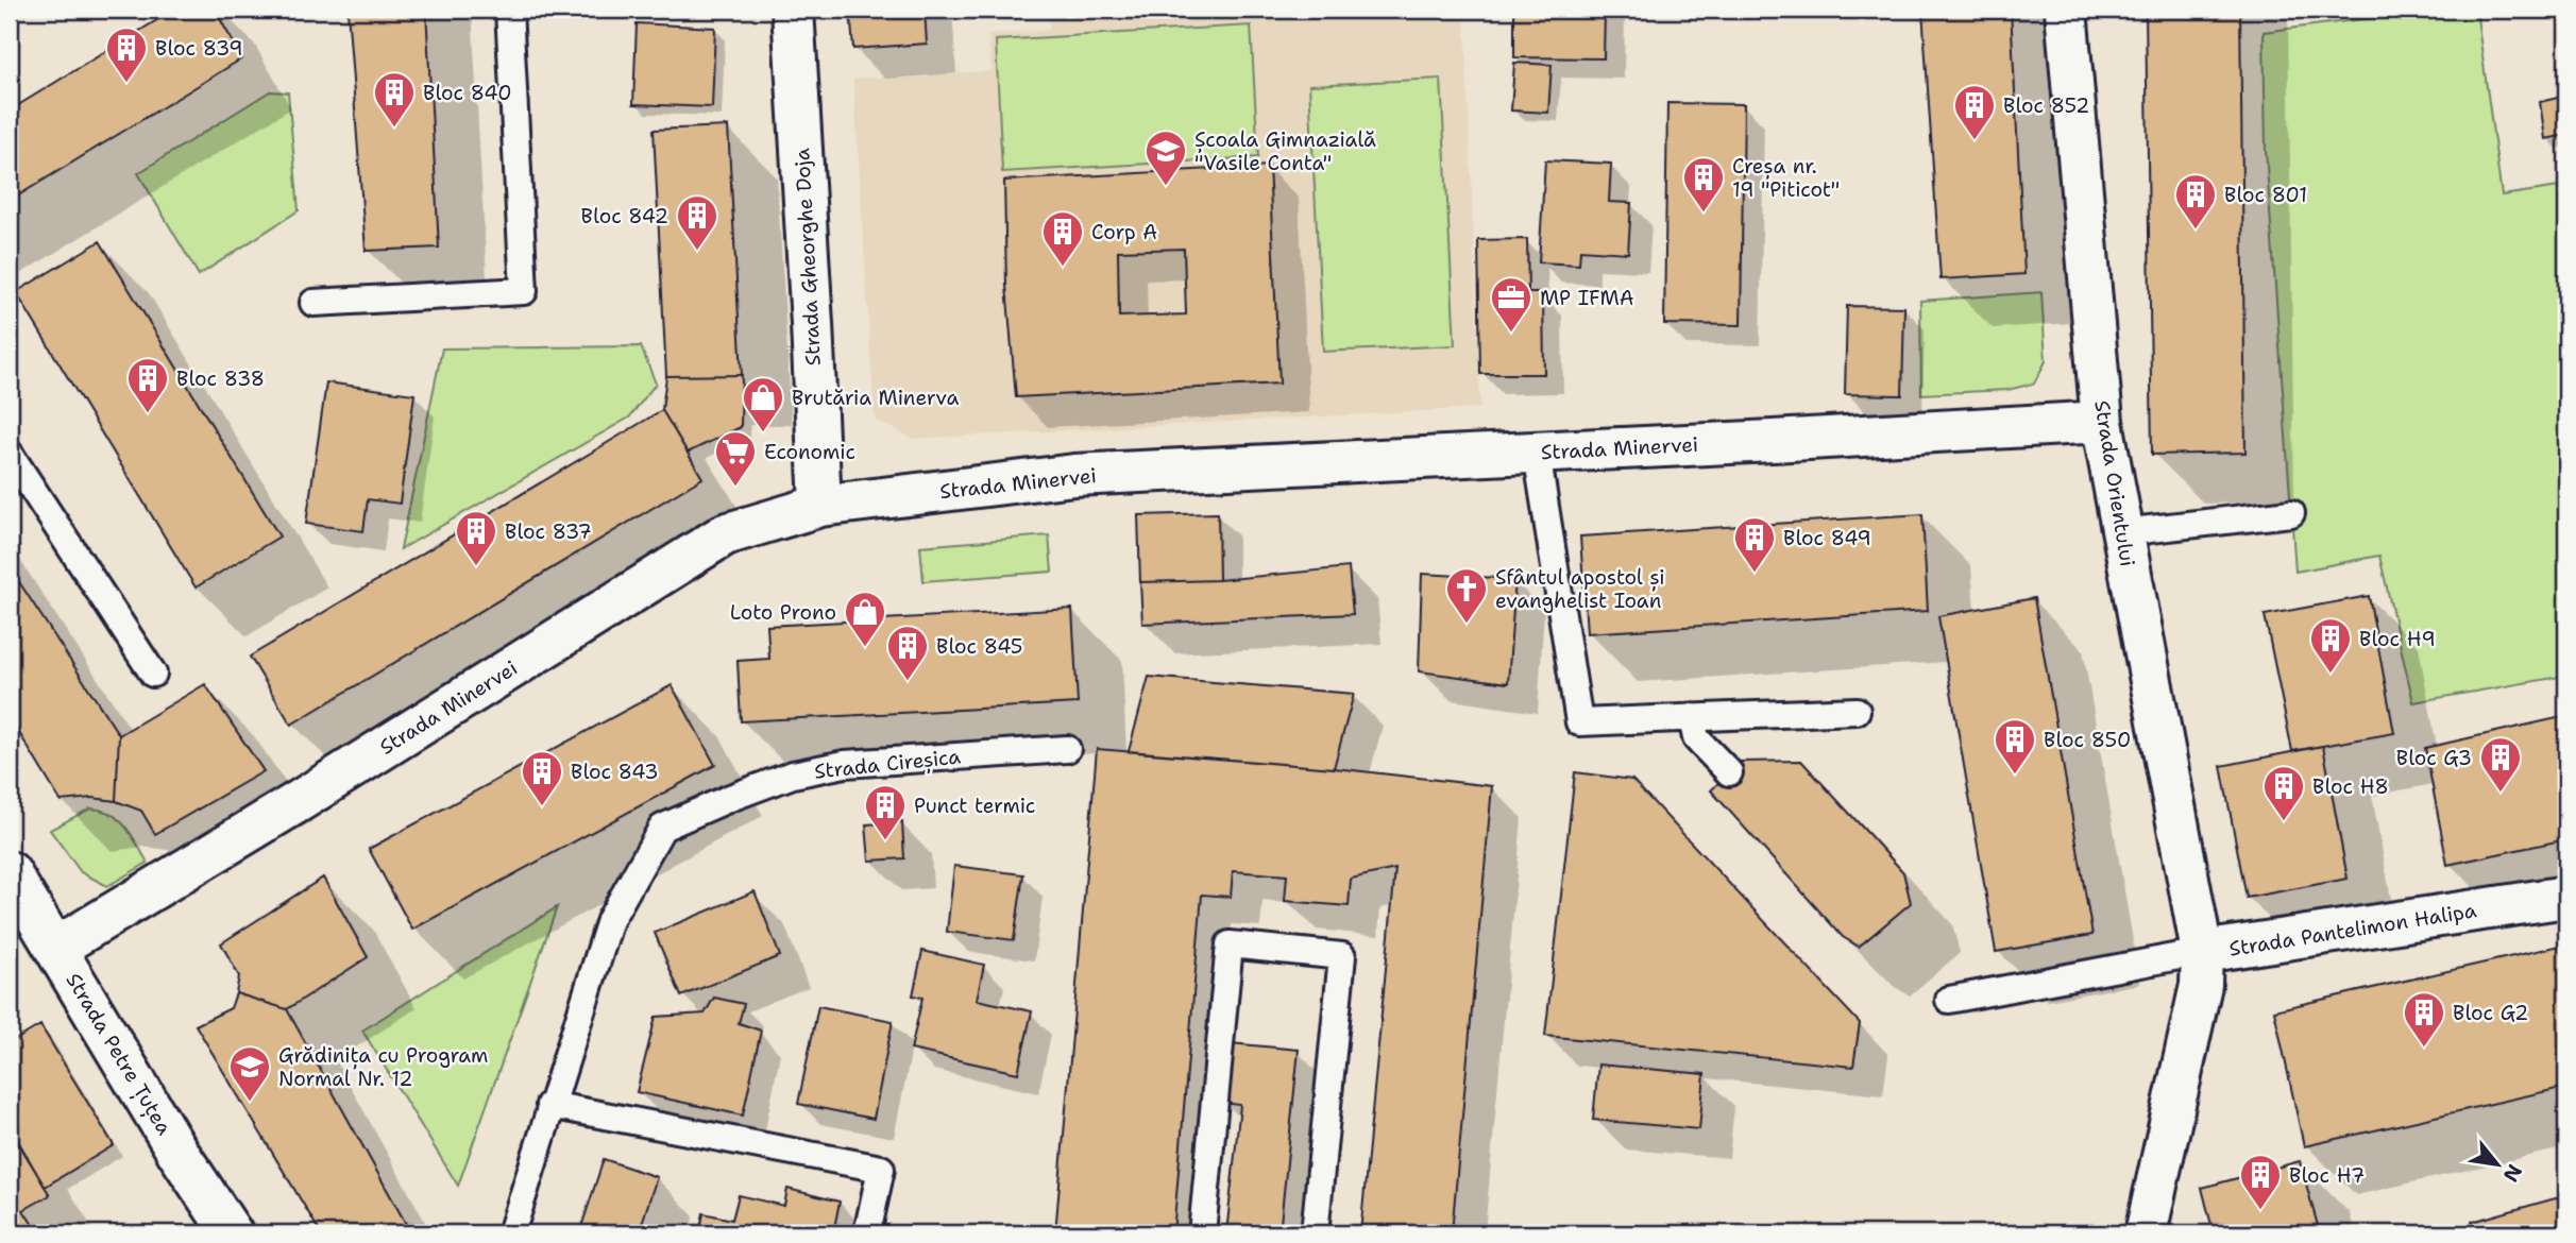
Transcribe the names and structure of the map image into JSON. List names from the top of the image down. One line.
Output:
{"streets":{"street":["Strada Gheorghe Doja","Strada Minervei","Strada Orientului","Strada Pantelimon Halipa","Strada Petre Țuțea"],"lane":["Strada Cireșica"]},"crossings":[["Strada Gheorghe Doja","Strada Minervei"],["Strada Minervei","Strada Orientului"],["Strada Minervei","Strada Petre Țuțea"],["Strada Orientului","Strada Pantelimon Halipa"]],"places":{"building":["Bloc 839","Bloc 840","Bloc 852","Creșa nr. 19 \"Piticot\"","Bloc 801","Bloc 842","Corp A","Bloc 838","Bloc 837","Bloc 849","Bloc H9","Bloc 845","Bloc 850","Bloc G3","Bloc 843","Bloc H8","Punct termic","Bloc G2","Bloc H7"],"school or university":["Școala Gimnazială \"Vasile Conta\"","Grădinița cu Program Normal Nr. 12"],"office":["MP IFMA"],"shop":["Brutăria Minerva","Loto Prono"],"supermarket":["Economic"],"church":["Sfântul apostol și evanghelist Ioan"]},"north":"bottom right"}
